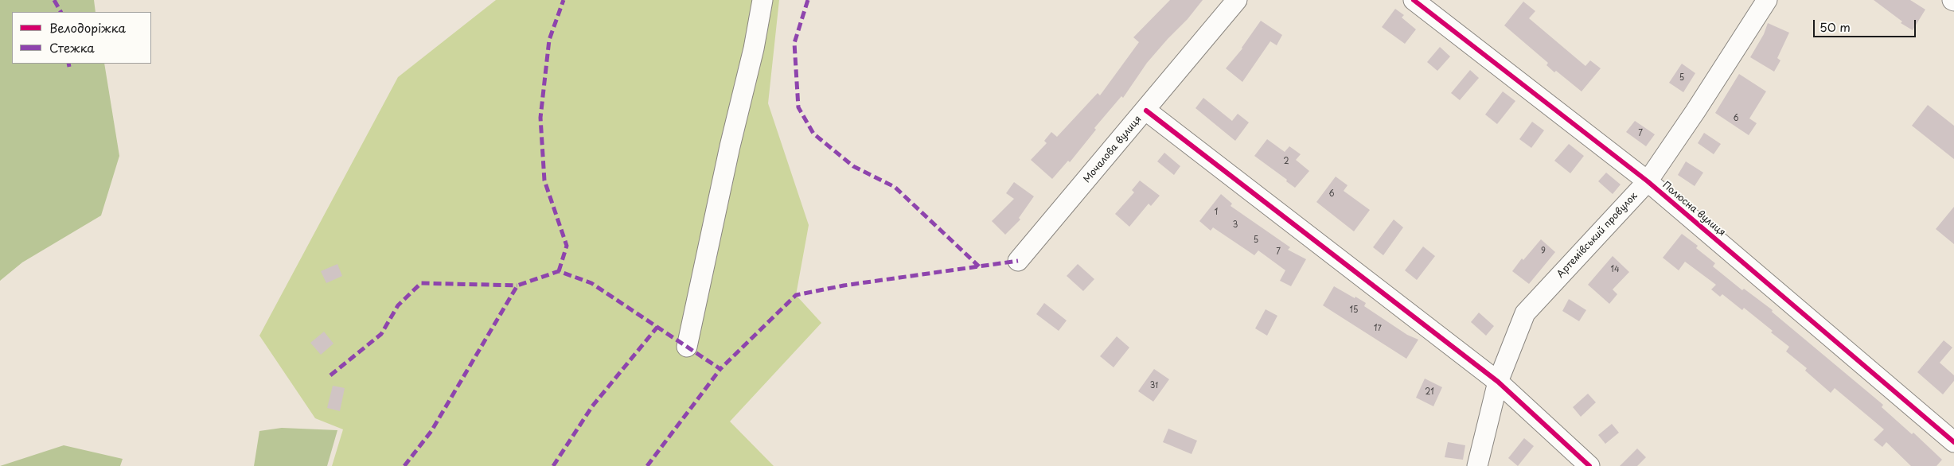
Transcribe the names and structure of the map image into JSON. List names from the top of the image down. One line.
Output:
{"streets":{"street":["Мочалова вулиця","Полюсна вулиця","Артемівський провулок"]},"crossings":[["Полюсна вулиця","Артемівський провулок"]],"house_numbers":["5","6","7","2","6","1","3","5","9","7","14","15","17","31","21"],"legend":["Велодоріжка","Стежка"],"scale_bar":"50 m"}
